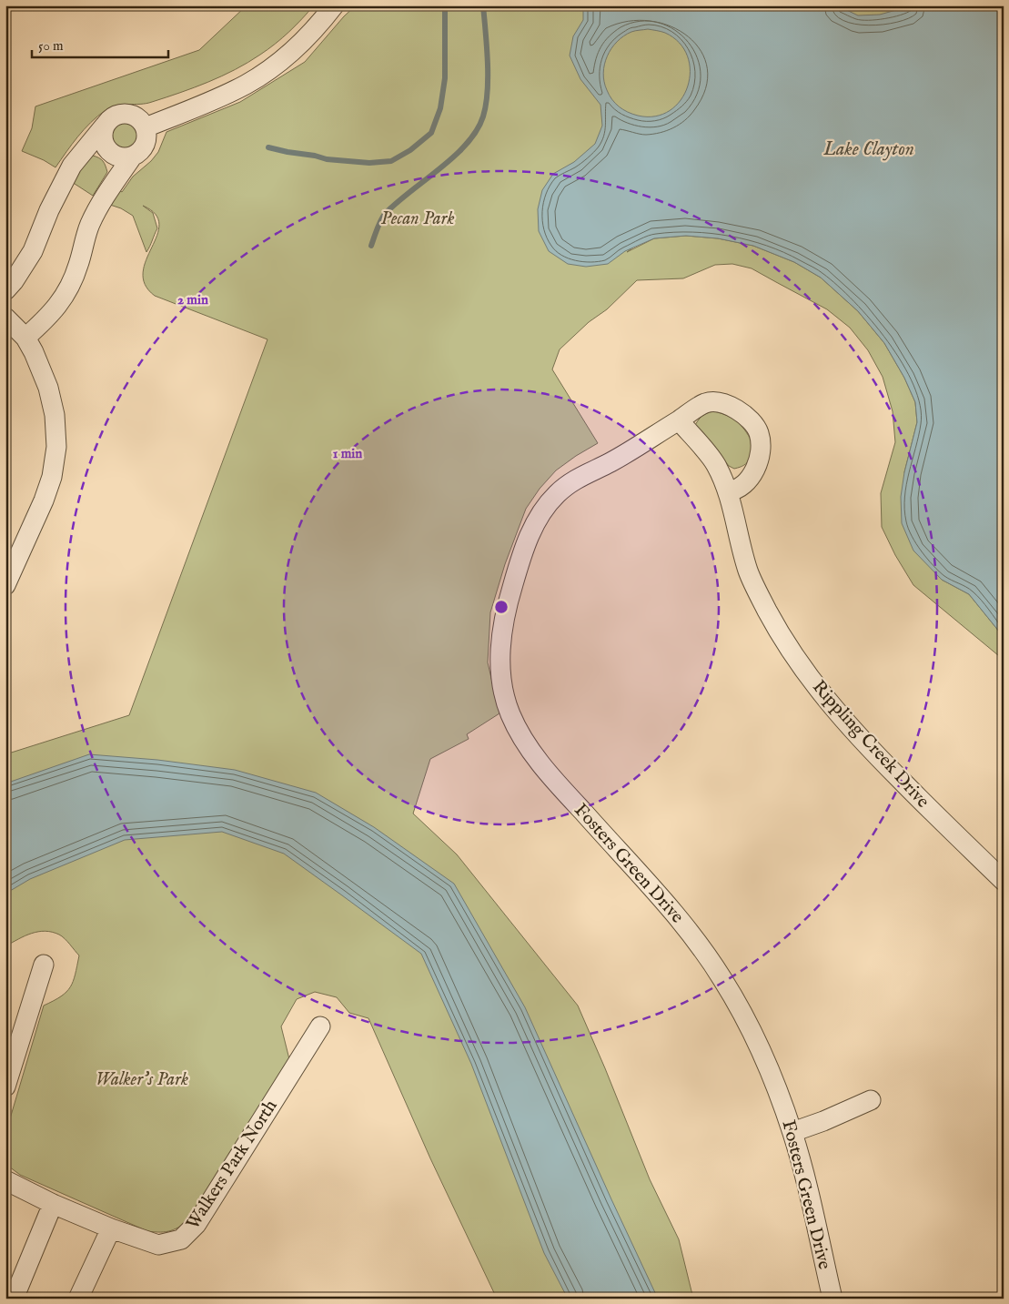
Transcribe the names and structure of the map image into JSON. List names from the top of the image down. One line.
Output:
{"streets":{"street":["Rippling Creek Drive","Fosters Green Drive","Walkers Park North"]},"crossings":[["Rippling Creek Drive","Fosters Green Drive"]],"water":["Lake Clayton"],"parks":["Pecan Park","Walker's Park"],"scale_bar":"50 m","rings":["2 min","1 min"]}
